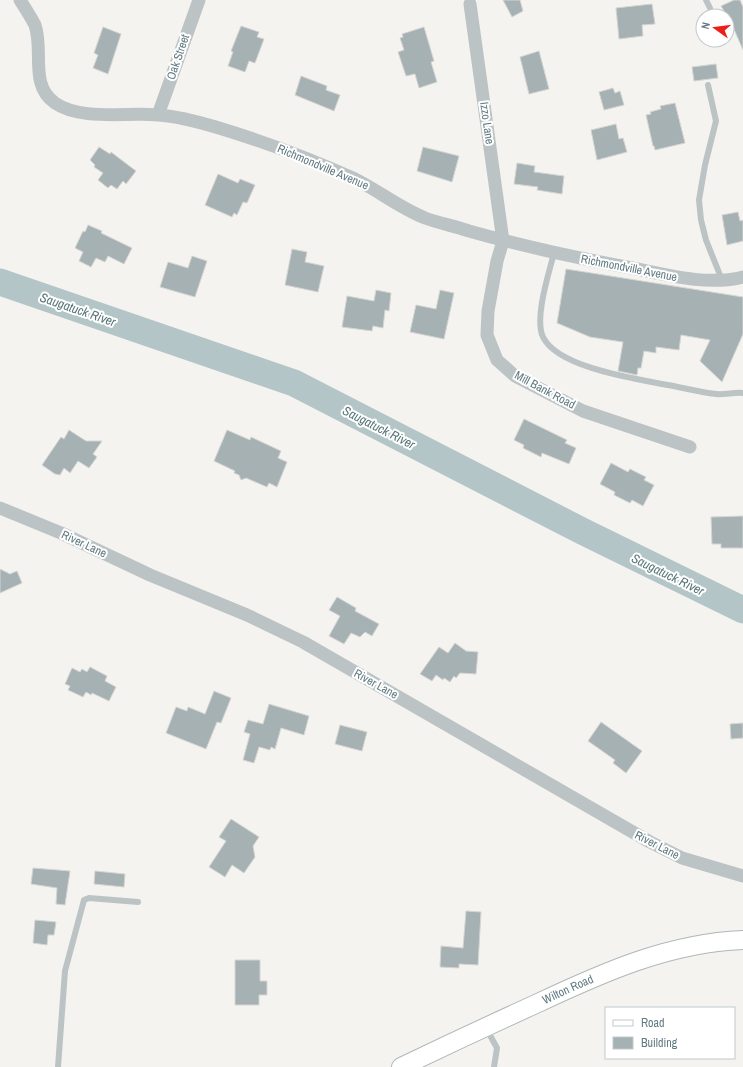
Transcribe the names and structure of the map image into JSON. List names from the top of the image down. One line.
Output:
{"streets":{"main road":["Wilton Road"],"street":["Oak Street","Izzo Lane","Richmondville Avenue","Mill Bank Road","River Lane"]},"crossings":[["Oak Street","Richmondville Avenue"],["Izzo Lane","Richmondville Avenue"],["Izzo Lane","Mill Bank Road"],["Richmondville Avenue","Mill Bank Road"]],"water":["Saugatuck River"],"legend":["Road","Building"],"north":"left"}
